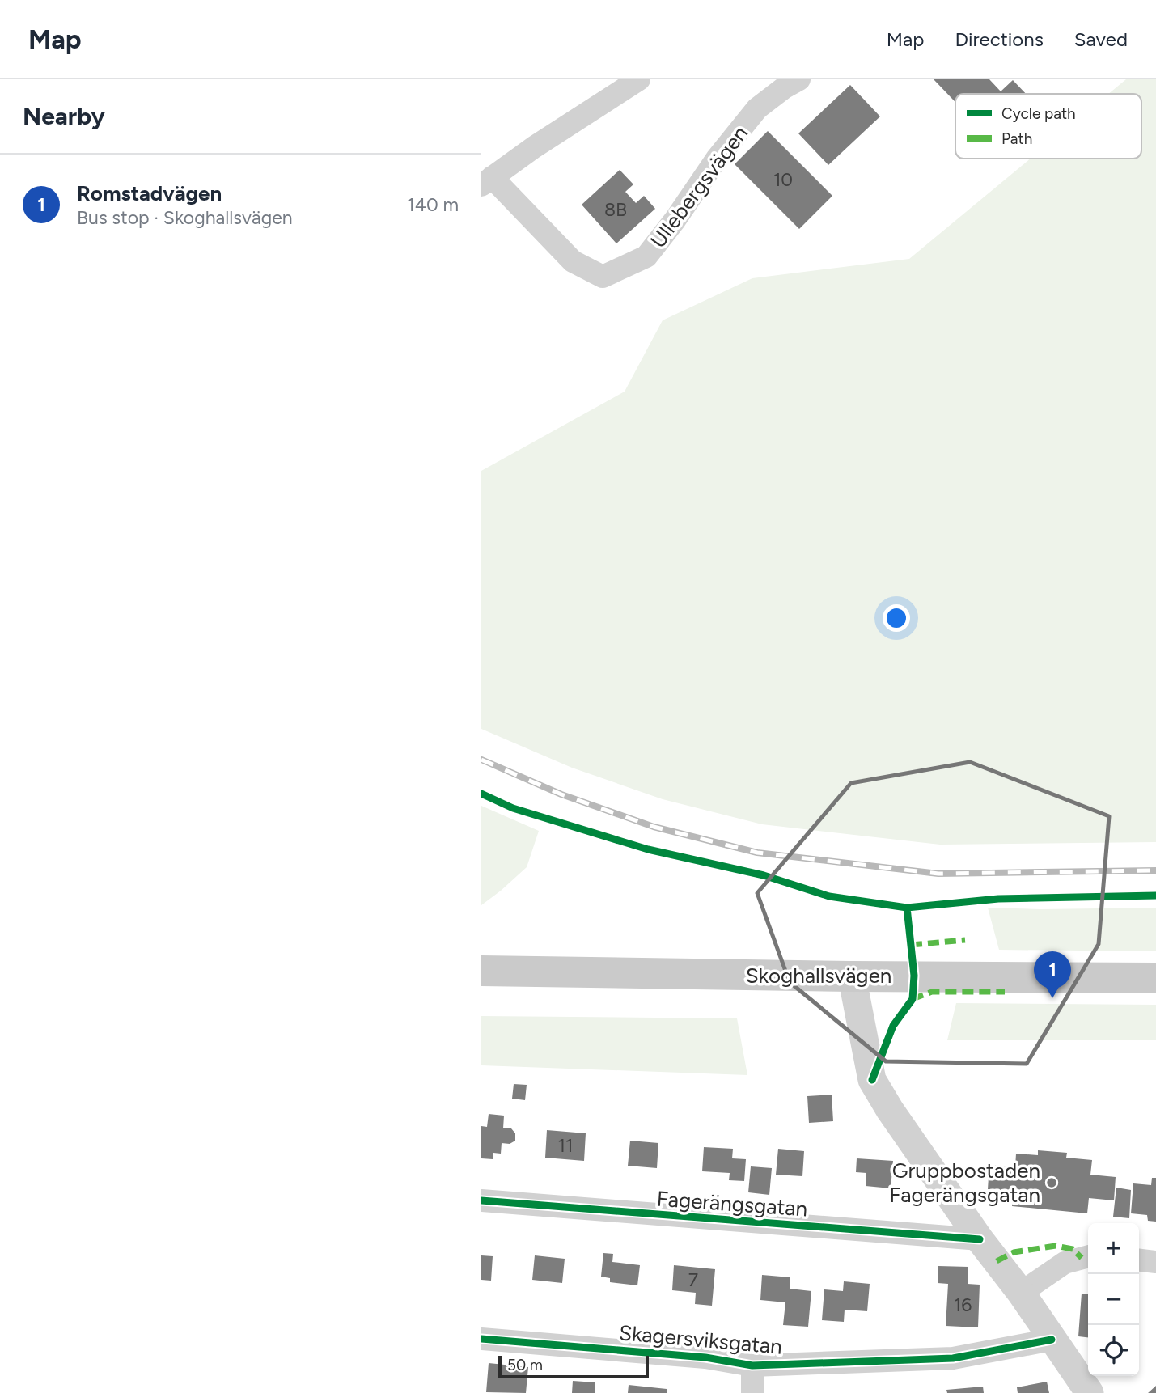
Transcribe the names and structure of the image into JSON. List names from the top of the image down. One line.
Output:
{"streets":{"main road":["Skoghallsvägen"],"street":["Ullebergsvägen","Fagerängsgatan","Skagersviksgatan"]},"places":["Gruppbostaden Fagerängsgatan"],"house_numbers":["10","8B","11","7","16"],"legend":["Cycle path","Path"],"scale_bar":"50 m","page":{"header":"Map","nav":["Map","Directions","Saved"],"heading":"Nearby","list":[{"mark":"1","name":"Romstadvägen","note":"Bus stop · Skoghallsvägen","value":"140 m"}],"pins":"1","map_buttons":["+","−"],"scale":"50 m"}}
